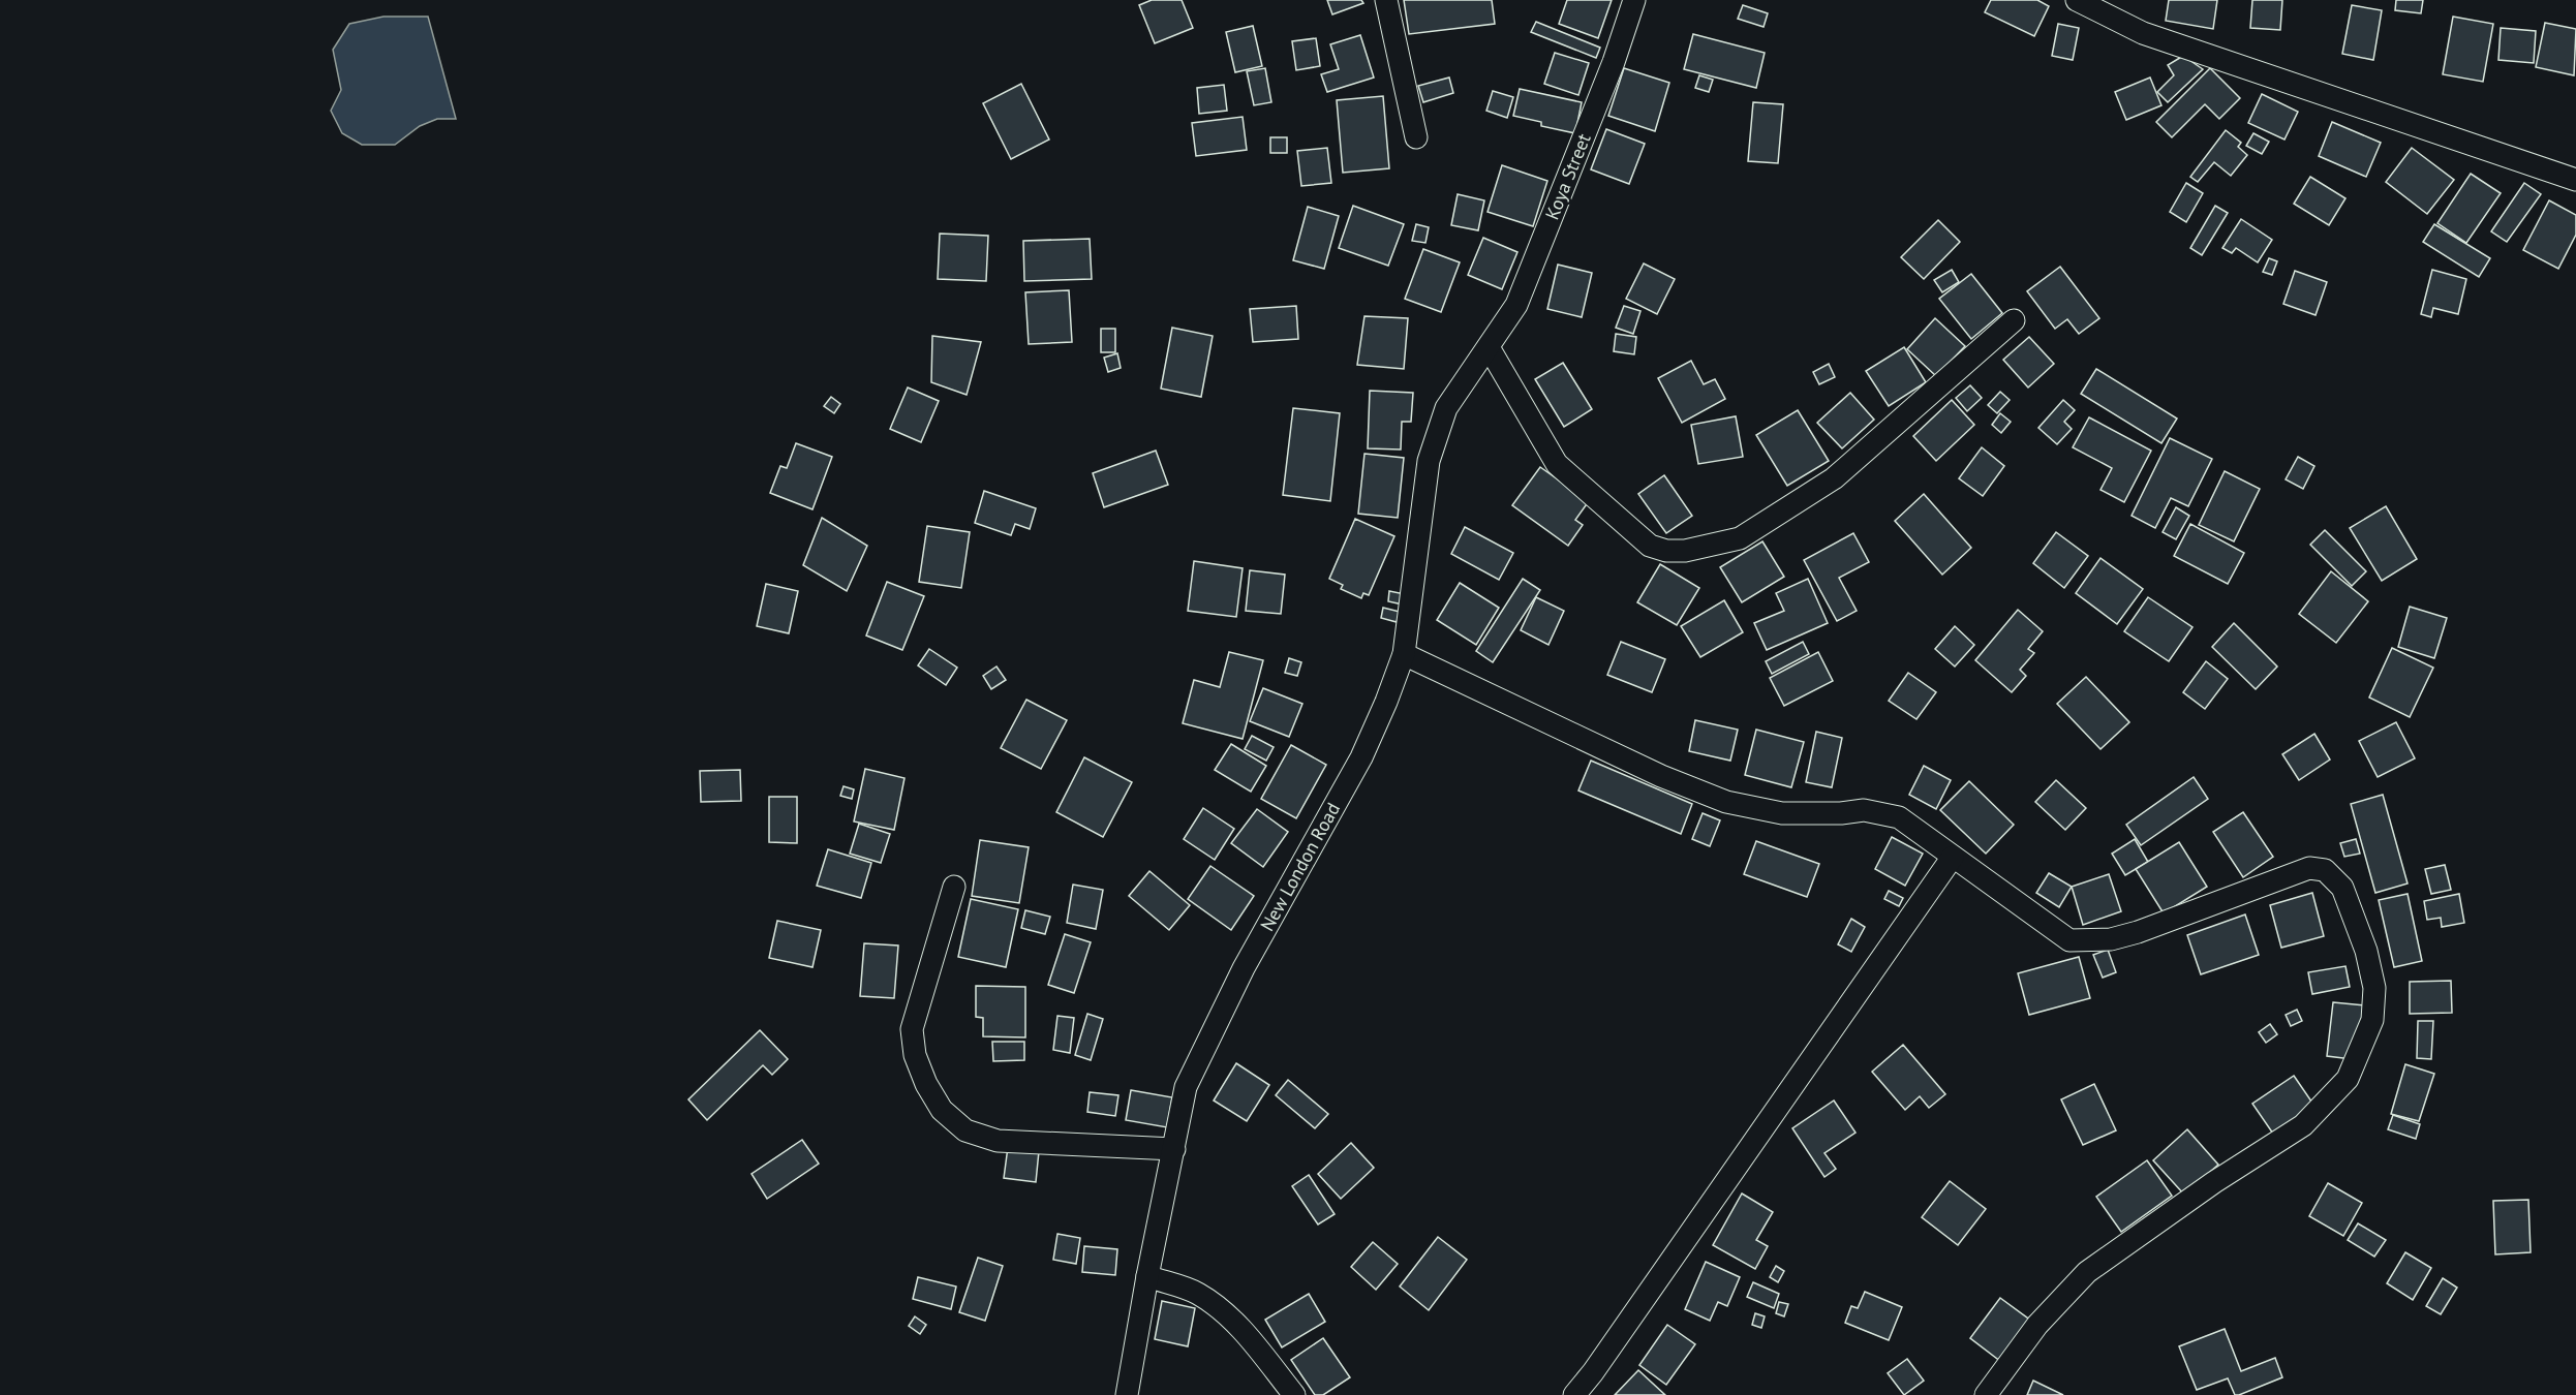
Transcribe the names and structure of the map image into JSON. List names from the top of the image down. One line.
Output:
{"streets":{"street":["Koya Street","New London Road"]},"crossings":[["Koya Street","New London Road"]]}
